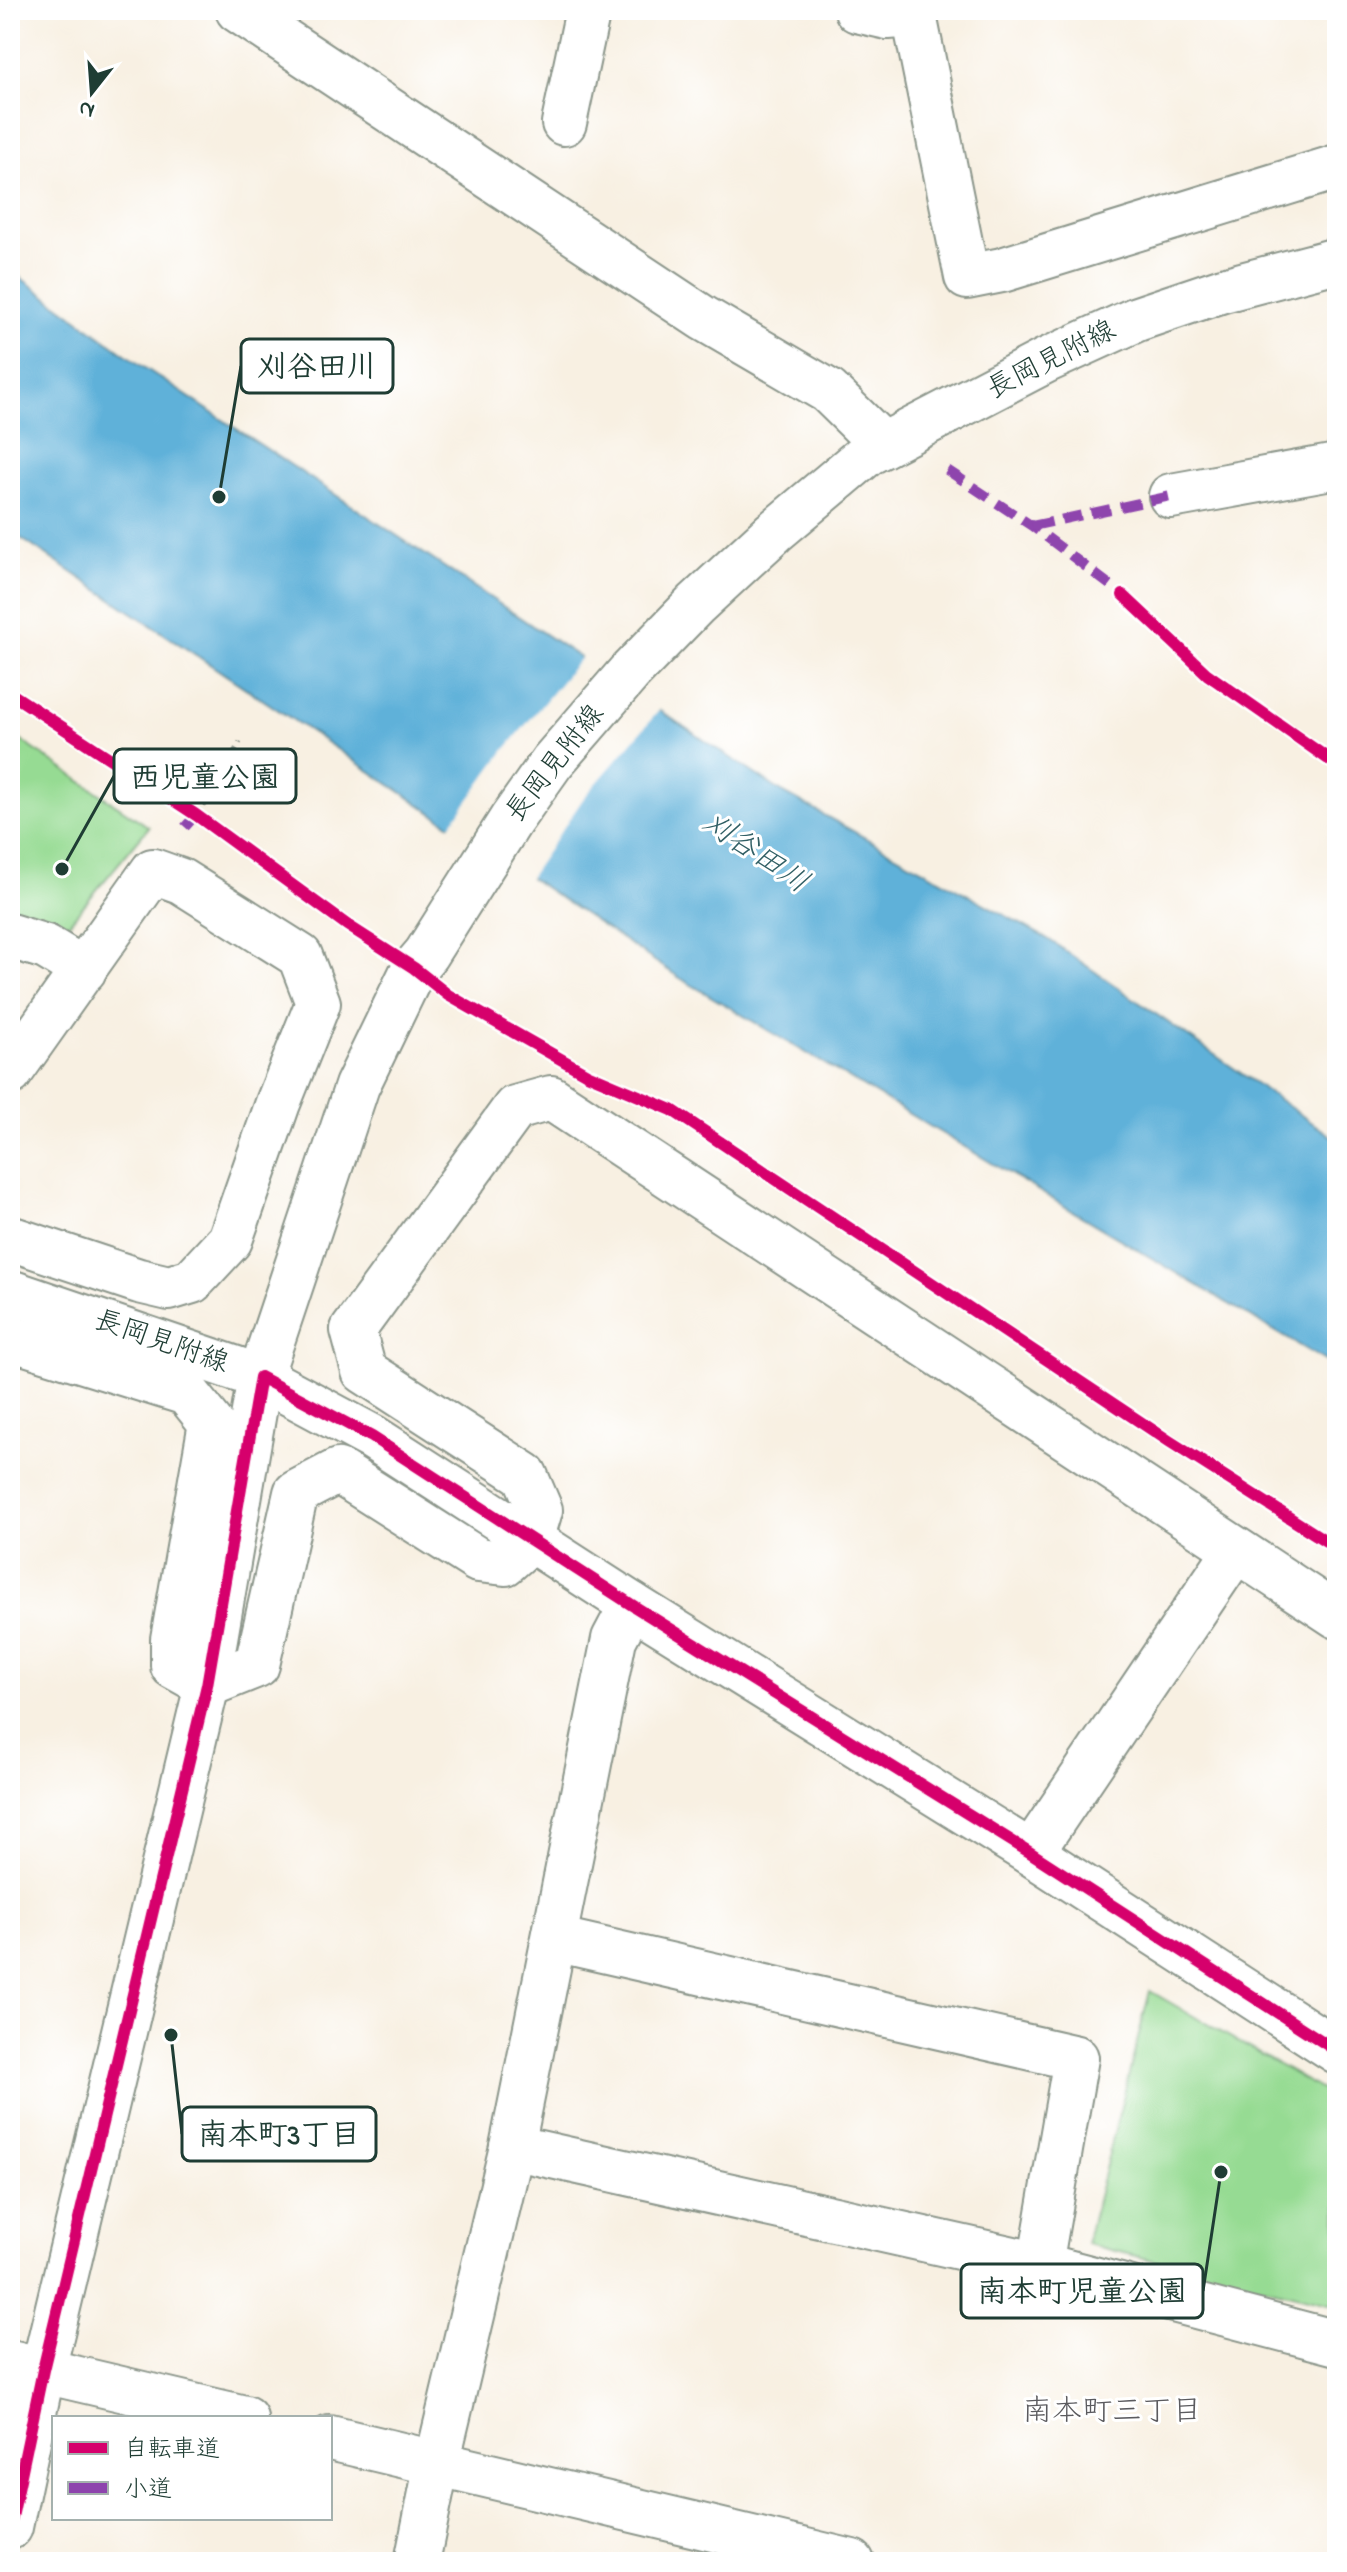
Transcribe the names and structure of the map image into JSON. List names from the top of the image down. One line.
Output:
{"streets":{"street":["長岡見附線"]},"districts":["南本町三丁目"],"water":["刈谷田川"],"places":["刈谷田川","西児童公園","南本町3丁目","南本町児童公園"],"legend":["自転車道","小道"],"north":"bottom"}
